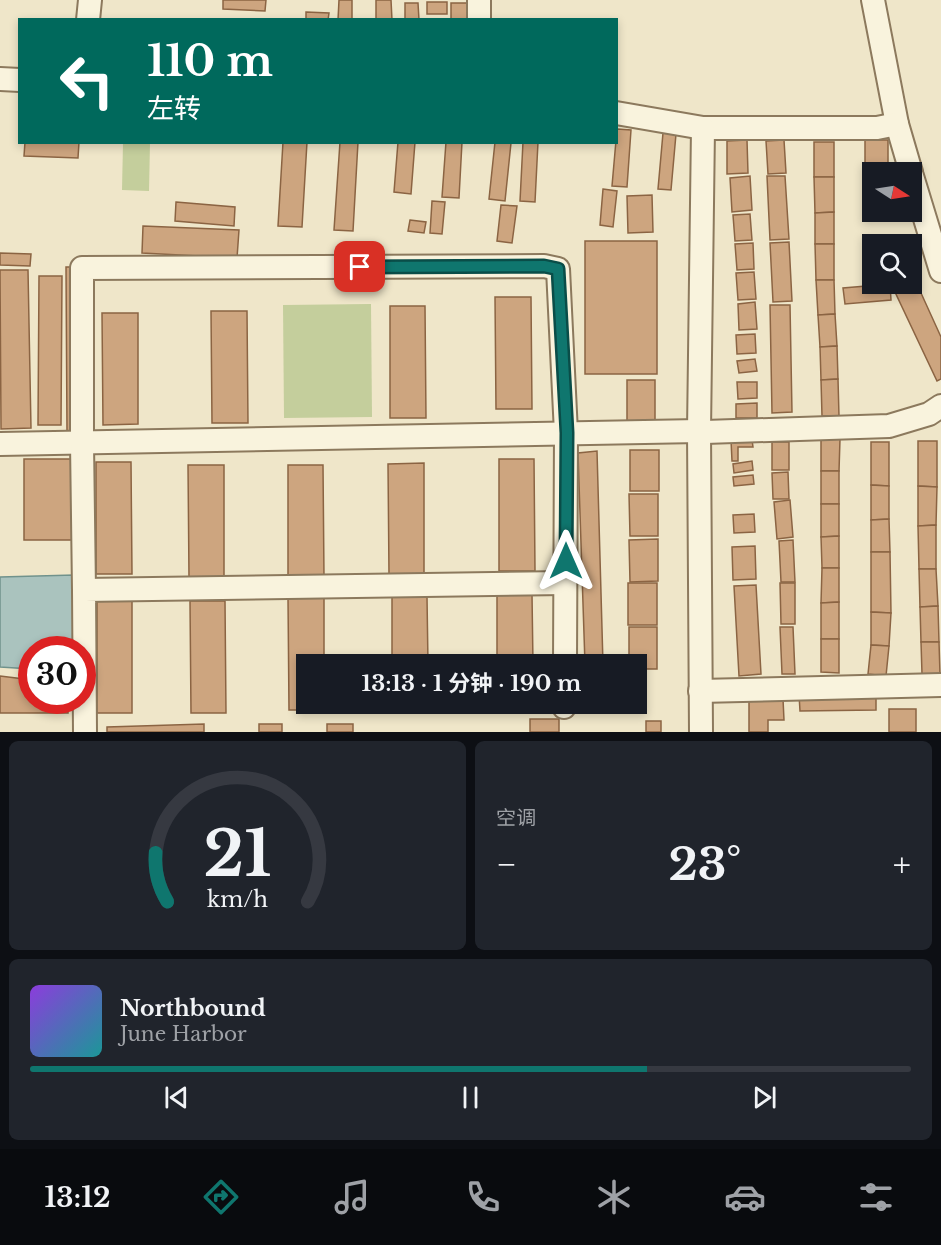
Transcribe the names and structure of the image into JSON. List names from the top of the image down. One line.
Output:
{"north":"right","page":{"turn":["110 m","左转"],"limit":"30","trip":"13:13 · 1 分钟 · 190 m","tile":"空调","heat":["−","23°","+"],"song":["Northbound","June Harbor"],"tabs":"13:12","gauge":["21","km/h"]}}
